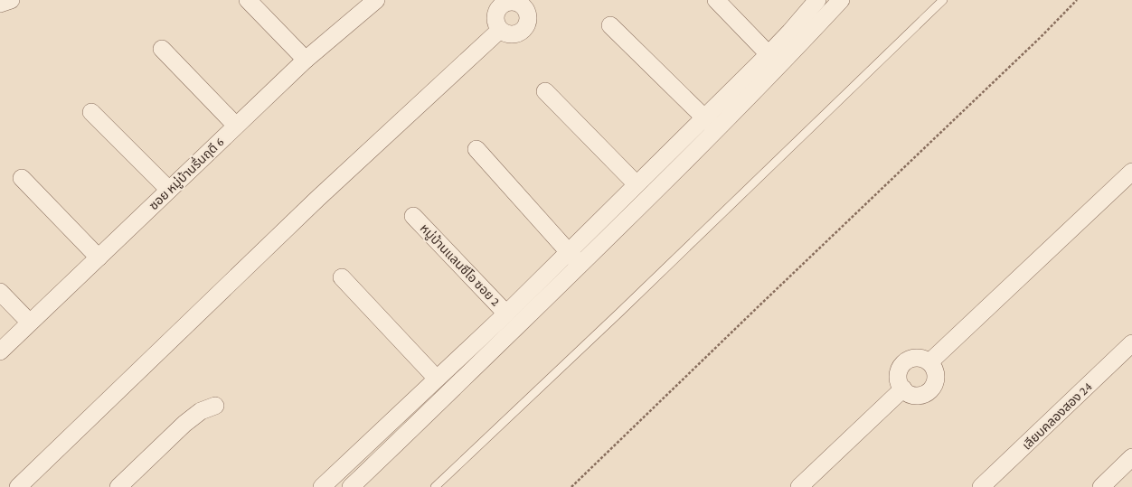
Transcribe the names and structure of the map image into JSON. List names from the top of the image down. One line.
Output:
{"streets":{"street":["ซอย หมู่บ้านรื่นฤดี 6","หมู่บ้านแลนซีโอ ซอย 2","เลียบคลองสอง 24"]}}
